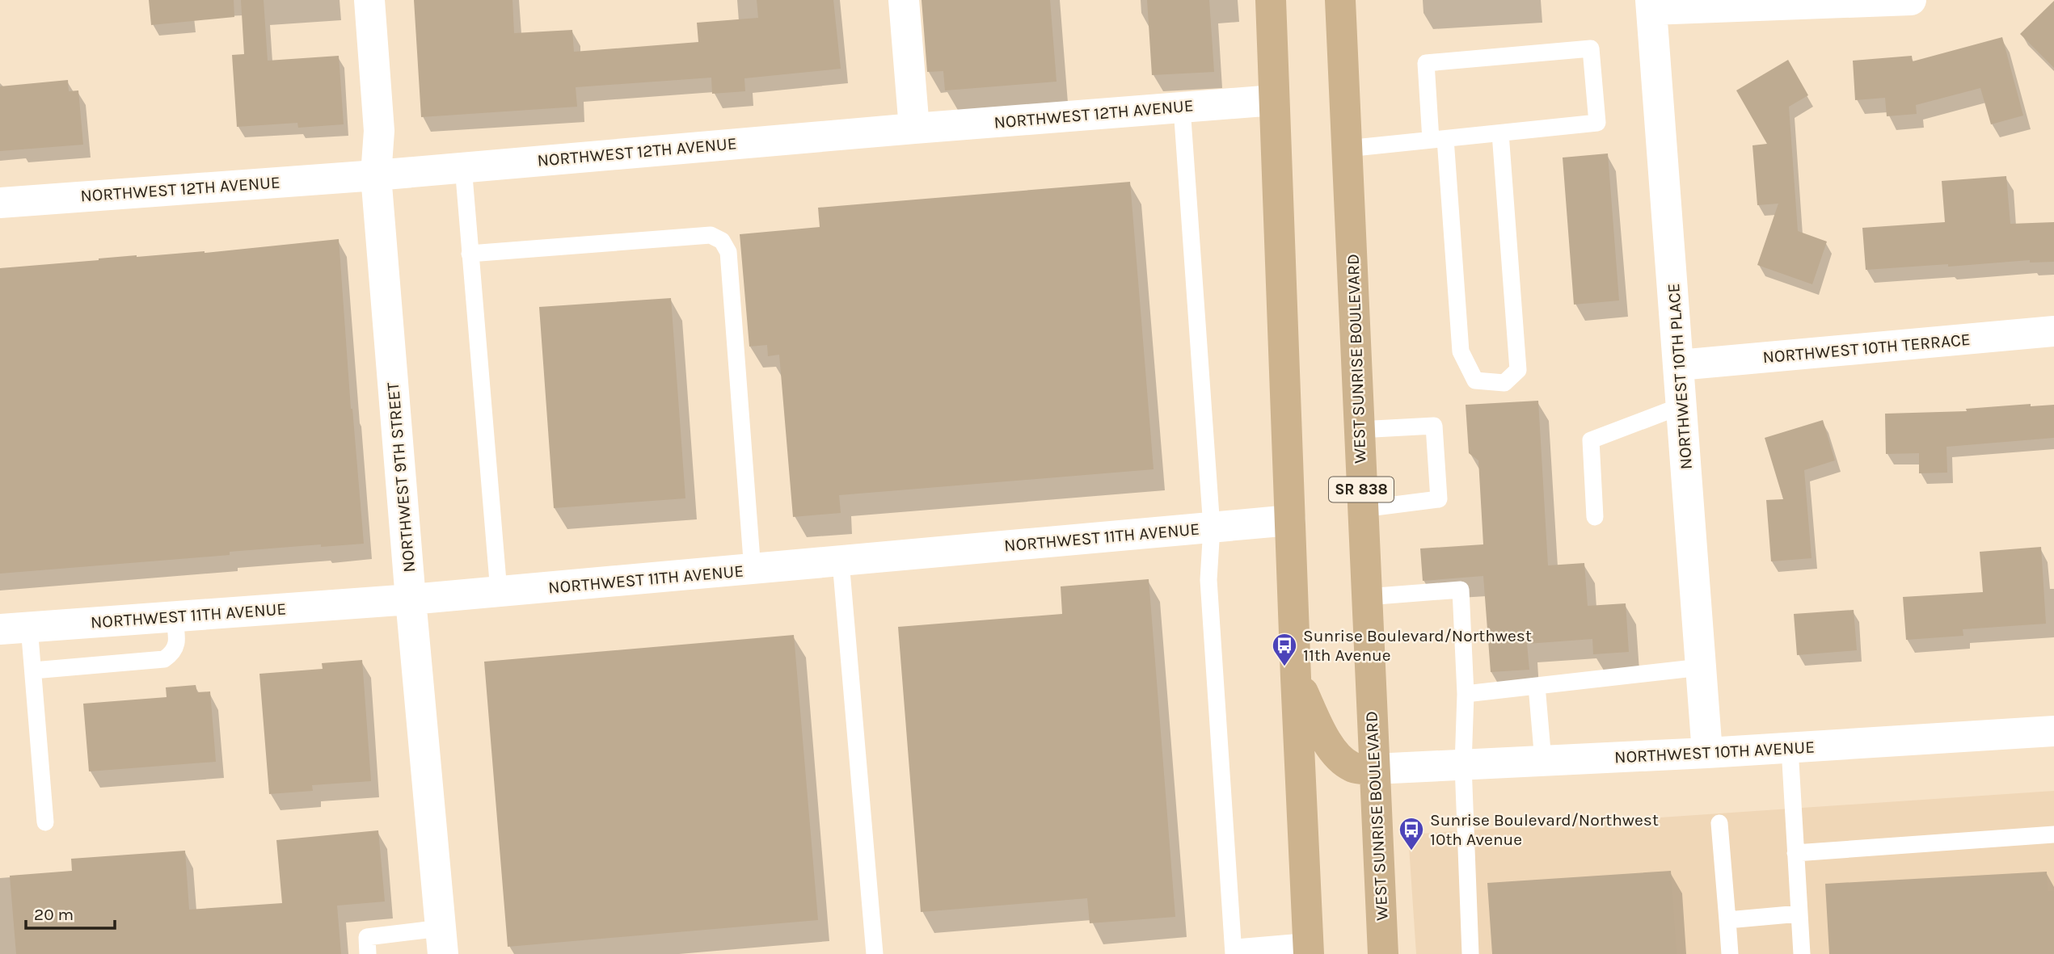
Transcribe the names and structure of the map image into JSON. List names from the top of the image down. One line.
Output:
{"streets":{"main road":["WEST SUNRISE BOULEVARD","SR 838"],"street":["NORTHWEST 12TH AVENUE","NORTHWEST 10TH TERRACE","NORTHWEST 10TH PLACE","NORTHWEST 9TH STREET","NORTHWEST 11TH AVENUE","NORTHWEST 10TH AVENUE"]},"crossings":[["NORTHWEST 12TH AVENUE","NORTHWEST 9TH STREET"],["NORTHWEST 10TH TERRACE","NORTHWEST 10TH PLACE"],["WEST SUNRISE BOULEVARD","NORTHWEST 10TH AVENUE"],["NORTHWEST 10TH PLACE","NORTHWEST 10TH AVENUE"],["NORTHWEST 9TH STREET","NORTHWEST 11TH AVENUE"]],"places":{"bus stop":["Sunrise Boulevard/Northwest 11th Avenue","Sunrise Boulevard/Northwest 10th Avenue"]},"scale_bar":"20 m"}
